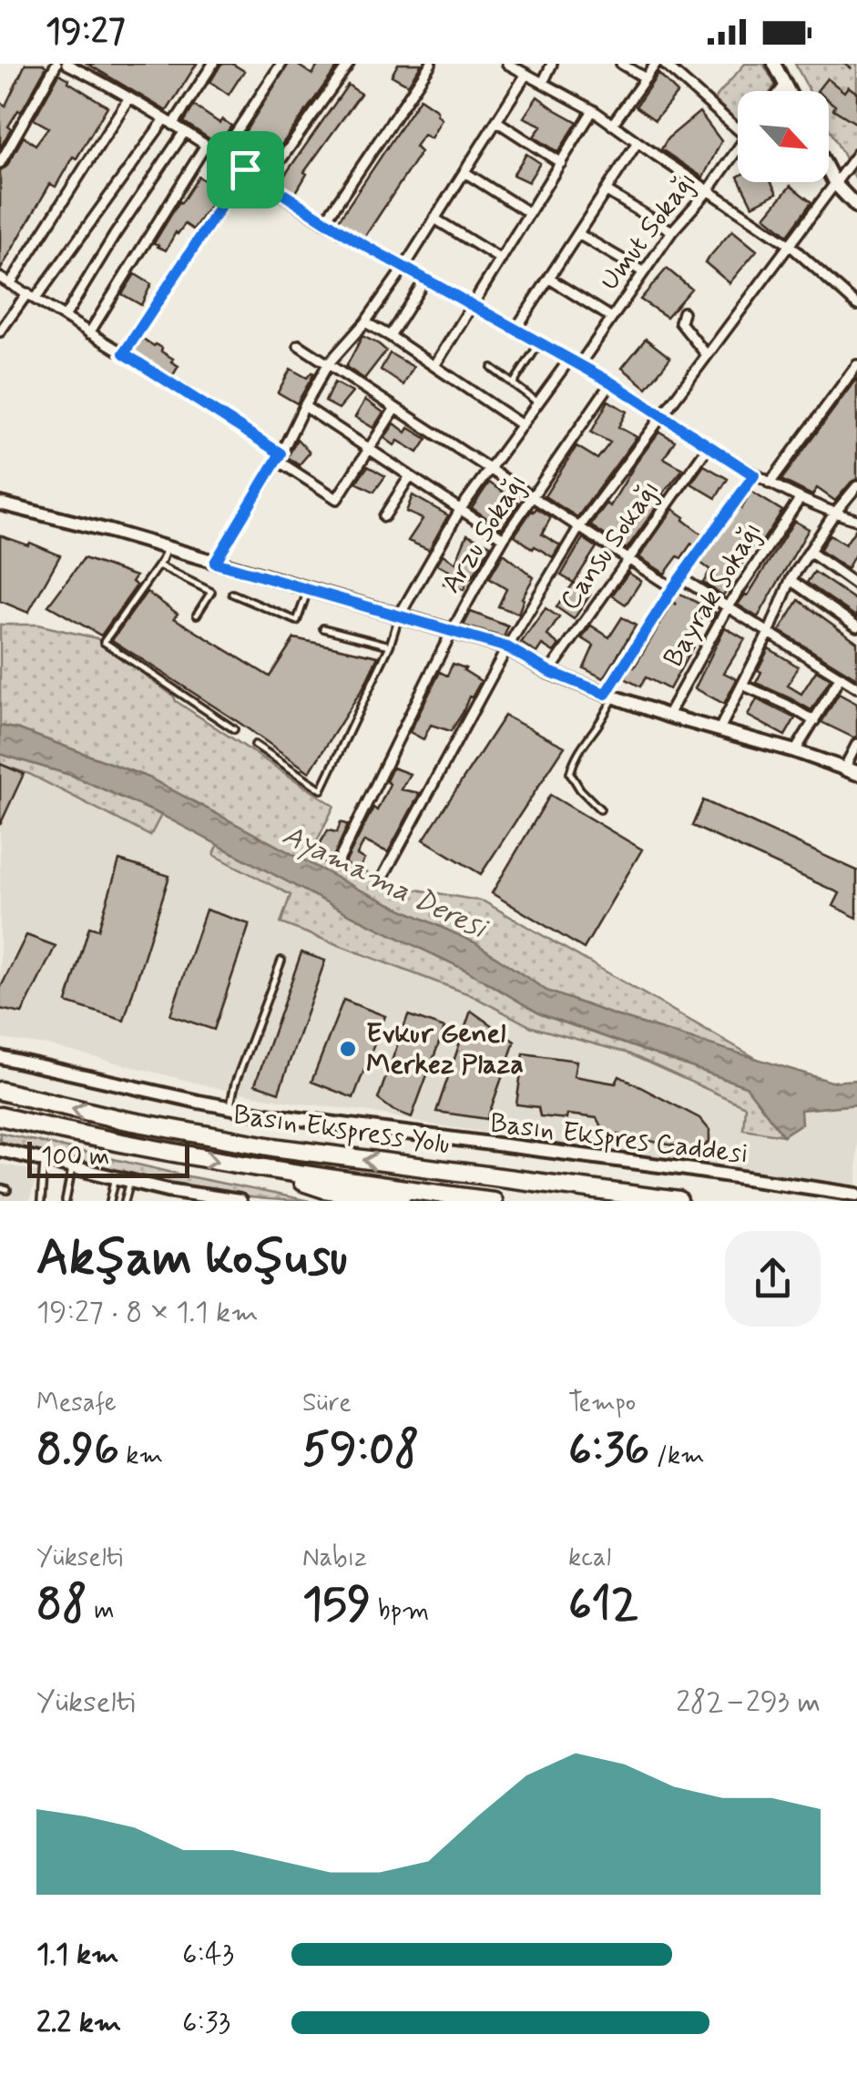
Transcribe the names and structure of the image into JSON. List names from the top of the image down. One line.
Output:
{"streets":{"highway":["Basın Ekspress Yolu"],"main road":["Basın Ekspres Caddesi"],"street":["Umut Sokağı","Arzu Sokağı","Cansu Sokağı","Bayrak Sokağı"]},"water":["Ayamama Deresi"],"places":["Evkur Genel Merkez Plaza"],"scale_bar":"100 m","north":"bottom right","page":{"status":"19:27","scale":"100 m","heading":["Akşam koşusu","19:27 · 8 × 1.1 km"],"stats":[["Mesafe","8.96 km"],["Süre","59:08"],["Tempo","6:36 /km"],["Yükselti","88 m"],["Nabız","159 bpm"],["kcal","612"]],"chart":["Yükselti","282–293 m"],"list":[{"name":"1.1 km","note":"6:43"},{"name":"2.2 km","note":"6:33"}]}}
